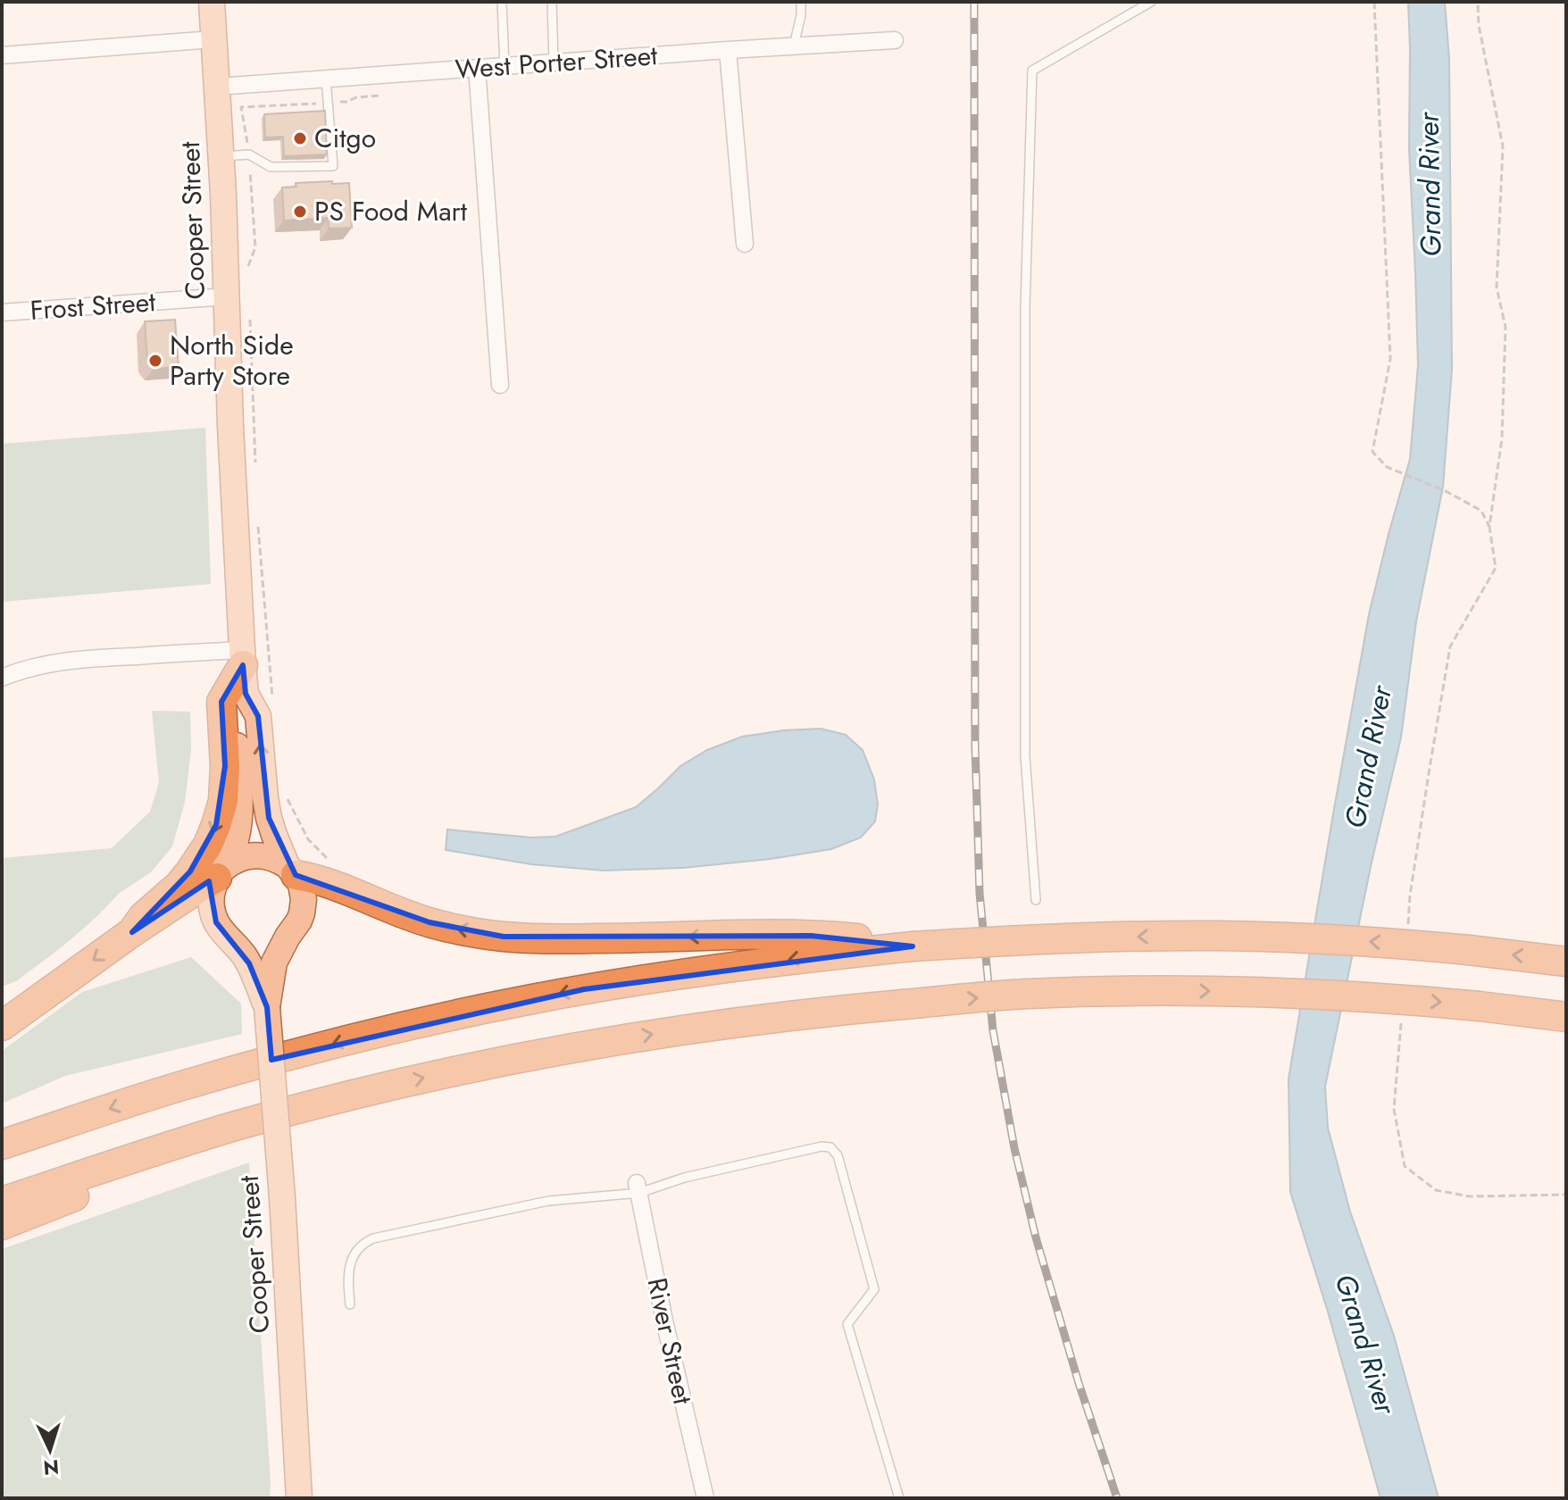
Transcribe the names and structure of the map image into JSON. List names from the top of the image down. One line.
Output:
{"streets":{"main road":["Cooper Street"],"street":["West Porter Street","Frost Street","River Street"]},"crossings":[["West Porter Street","Cooper Street"],["Cooper Street","Frost Street"]],"water":["Grand River"],"places":["Citgo","PS Food Mart","North Side Party Store"],"north":"bottom"}
